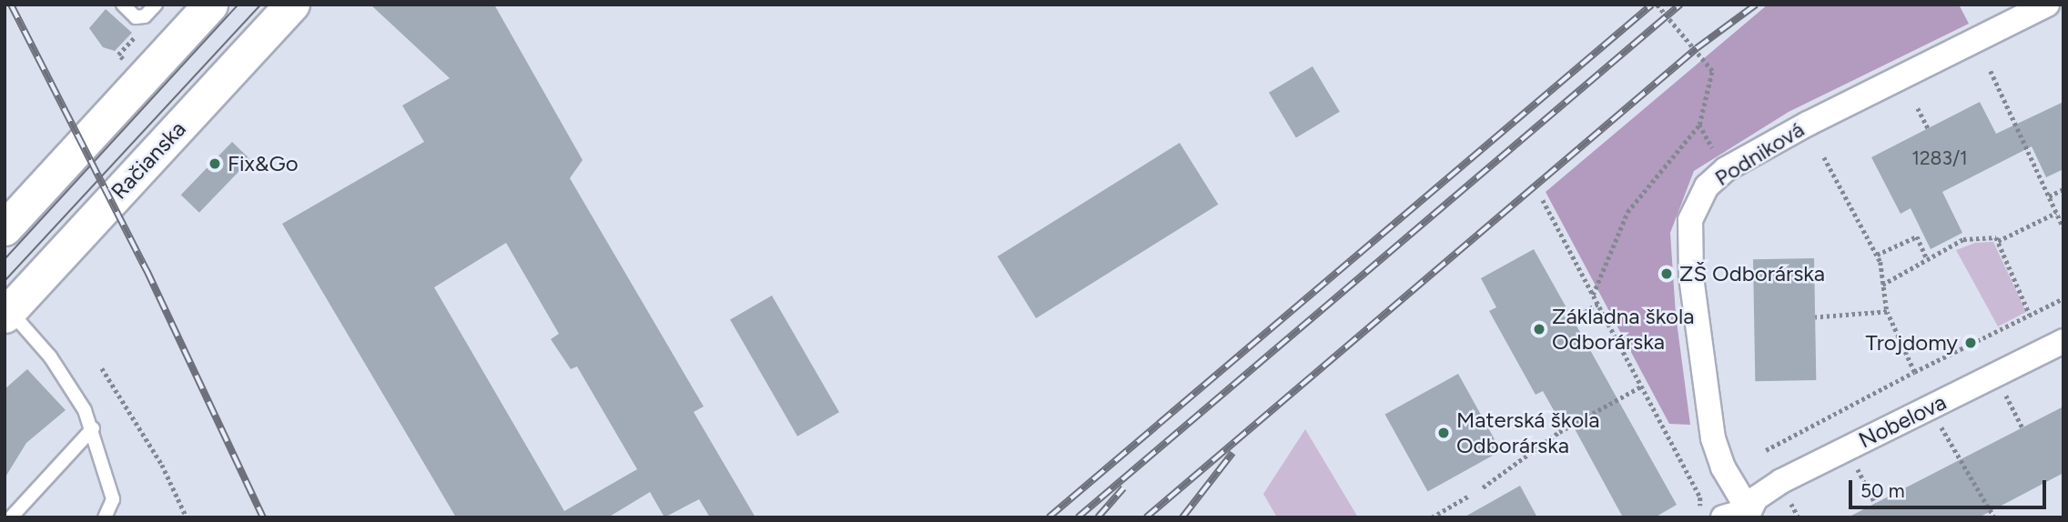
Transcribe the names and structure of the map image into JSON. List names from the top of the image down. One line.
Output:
{"streets":{"main road":["Račianska"],"street":["Podniková","Nobelova"]},"crossings":[["Podniková","Nobelova"]],"places":["Fix&Go","ZŠ Odborárska","Základna škola Odborárska","Trojdomy","Materská škola Odborárska"],"house_numbers":["1283/1"],"scale_bar":"50 m"}
